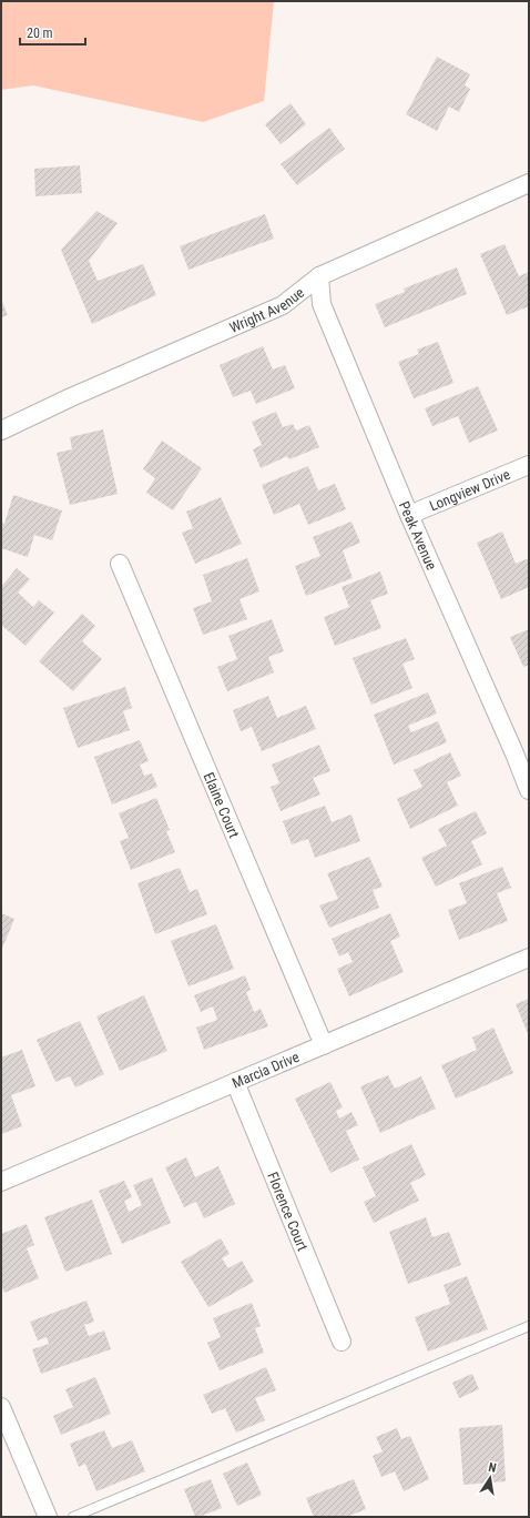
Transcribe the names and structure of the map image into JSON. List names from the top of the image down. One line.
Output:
{"streets":{"street":["Wright Avenue","Longview Drive","Peak Avenue","Elaine Court","Marcia Drive","Florence Court"]},"crossings":[["Wright Avenue","Peak Avenue"],["Longview Drive","Peak Avenue"],["Elaine Court","Marcia Drive"],["Marcia Drive","Florence Court"]],"scale_bar":"20 m","north":"top"}
